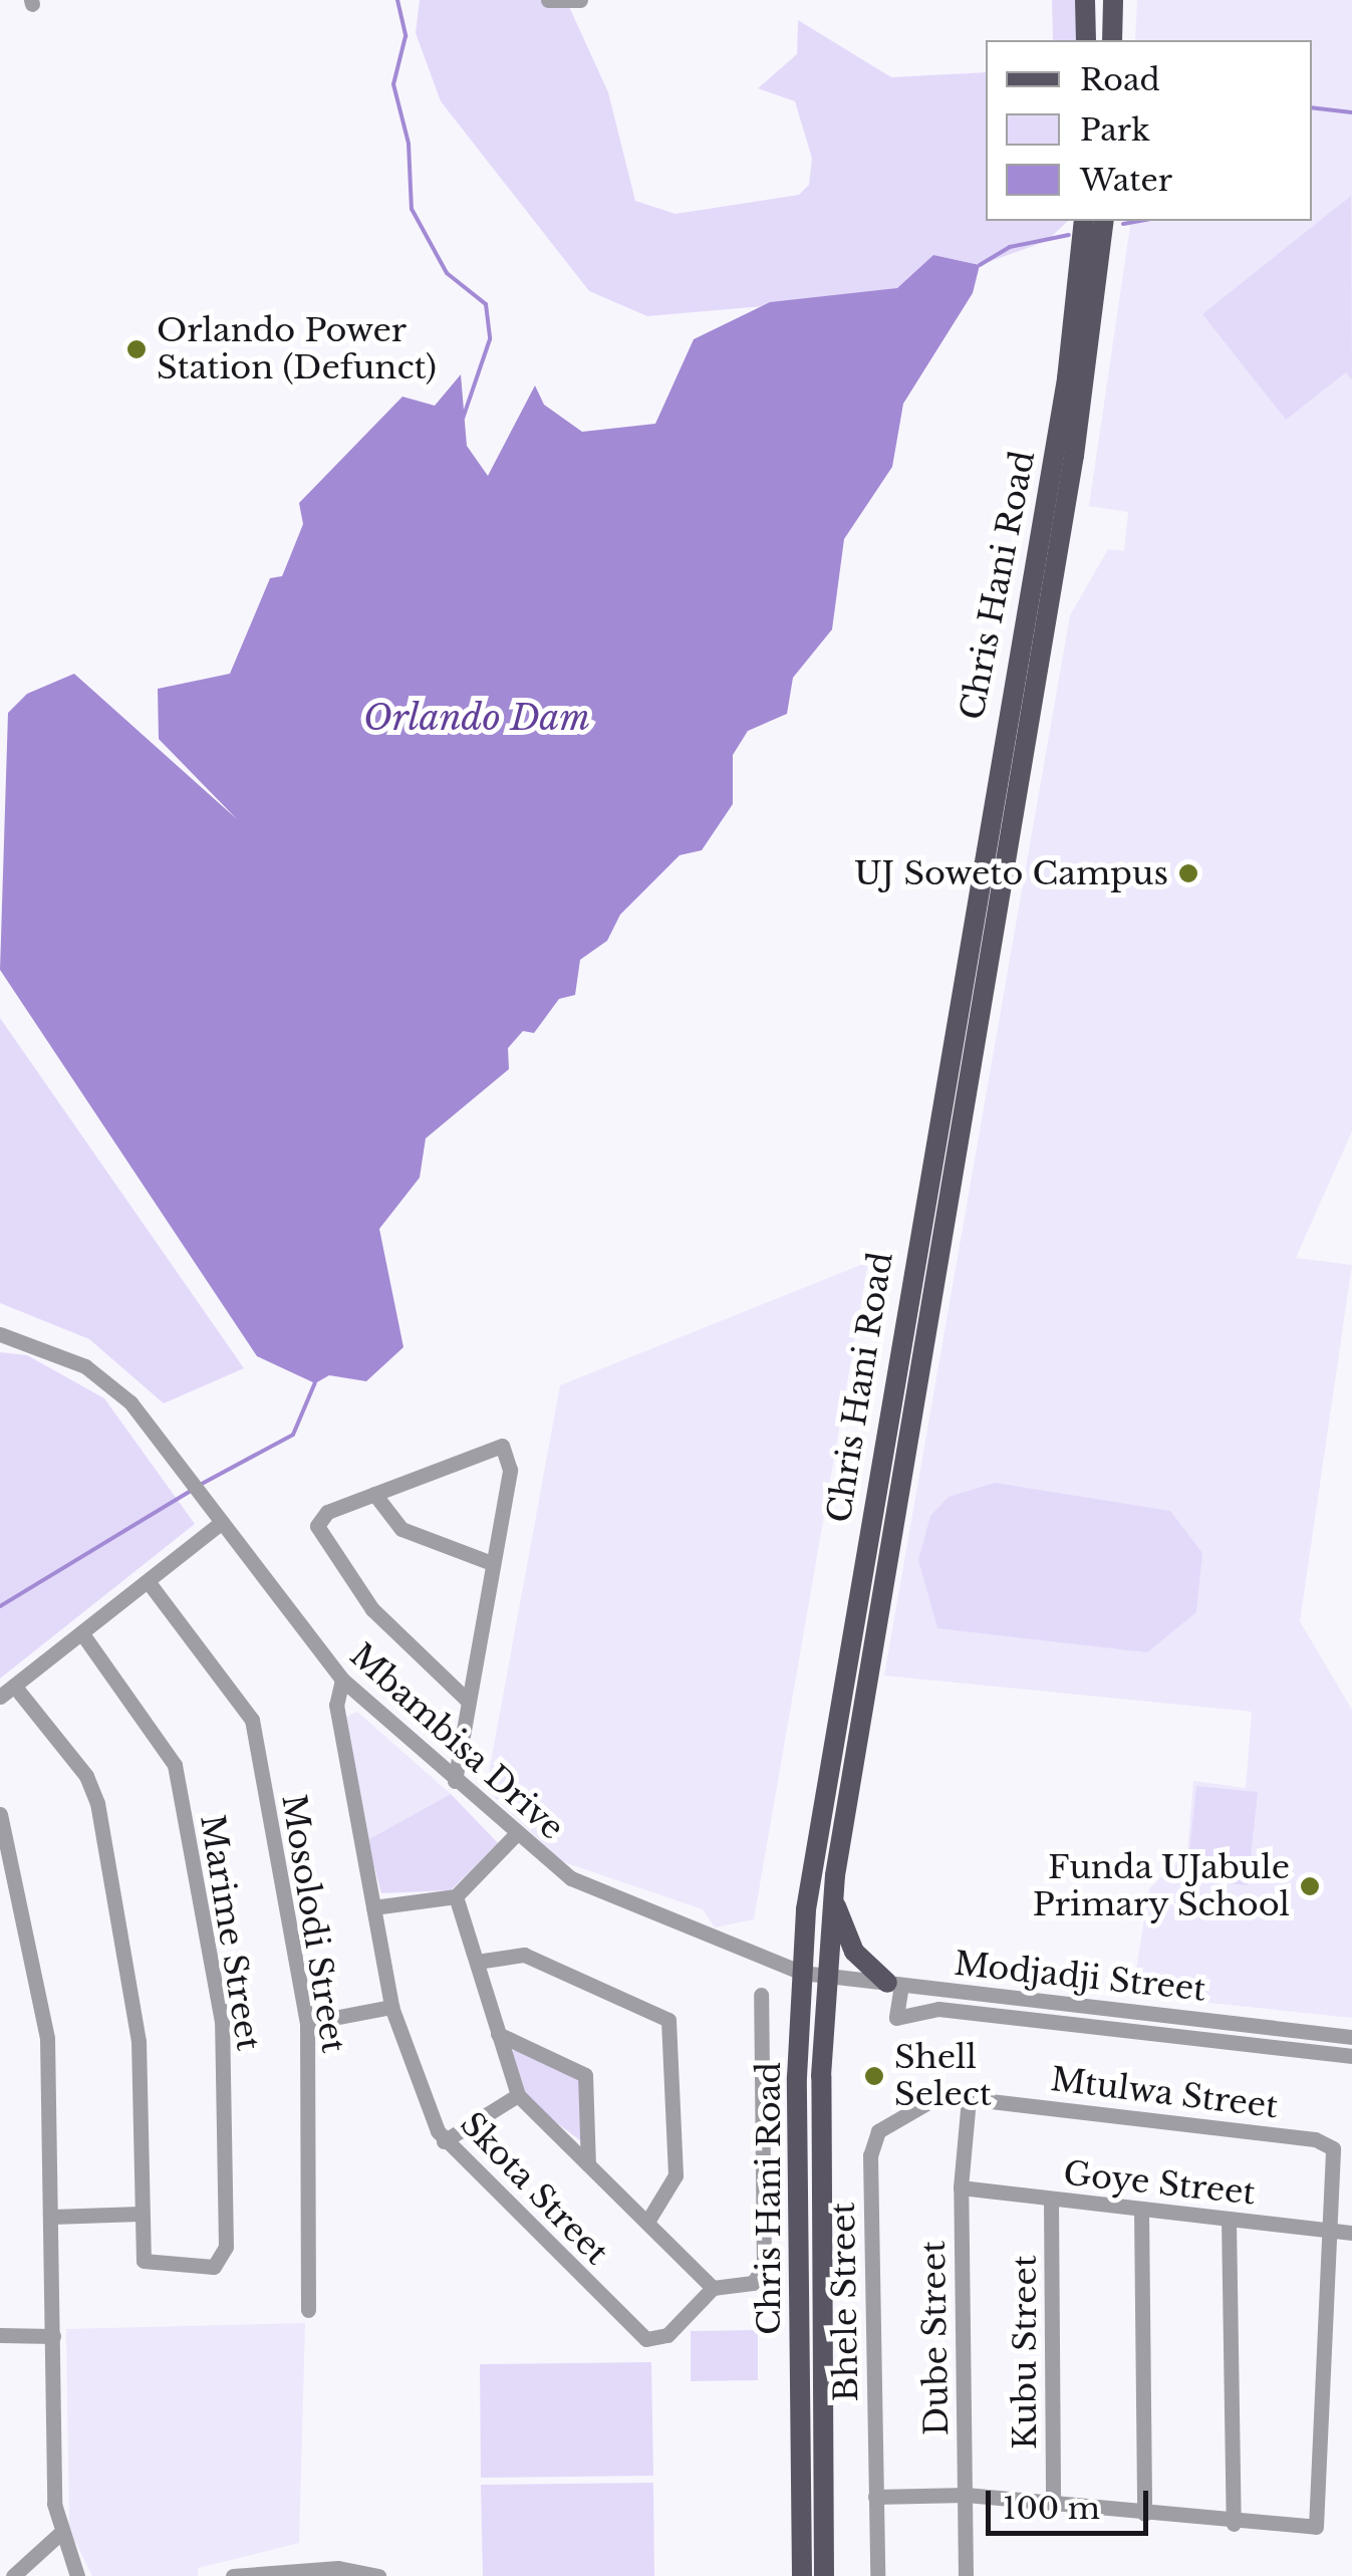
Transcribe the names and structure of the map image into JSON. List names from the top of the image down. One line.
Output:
{"streets":{"main road":["Chris Hani Road"],"street":["Mbambisa Drive","Mosolodi Street","Marime Street","Modjadji Street","Mtulwa Street","Goye Street","Skota Street","Bhele Street","Dube Street","Kubu Street"]},"crossings":[["Chris Hani Road","Mbambisa Drive"],["Chris Hani Road","Modjadji Street"],["Mbambisa Drive","Modjadji Street"],["Mbambisa Drive","Skota Street"],["Mtulwa Street","Goye Street"],["Mtulwa Street","Bhele Street"],["Mtulwa Street","Dube Street"],["Goye Street","Dube Street"],["Goye Street","Kubu Street"],["Bhele Street","Dube Street"]],"water":["Orlando Dam"],"places":["Orlando Power Station (Defunct)","UJ Soweto Campus","Funda UJabule Primary School","Shell Select"],"legend":["Road","Park","Water"],"scale_bar":"100 m"}
